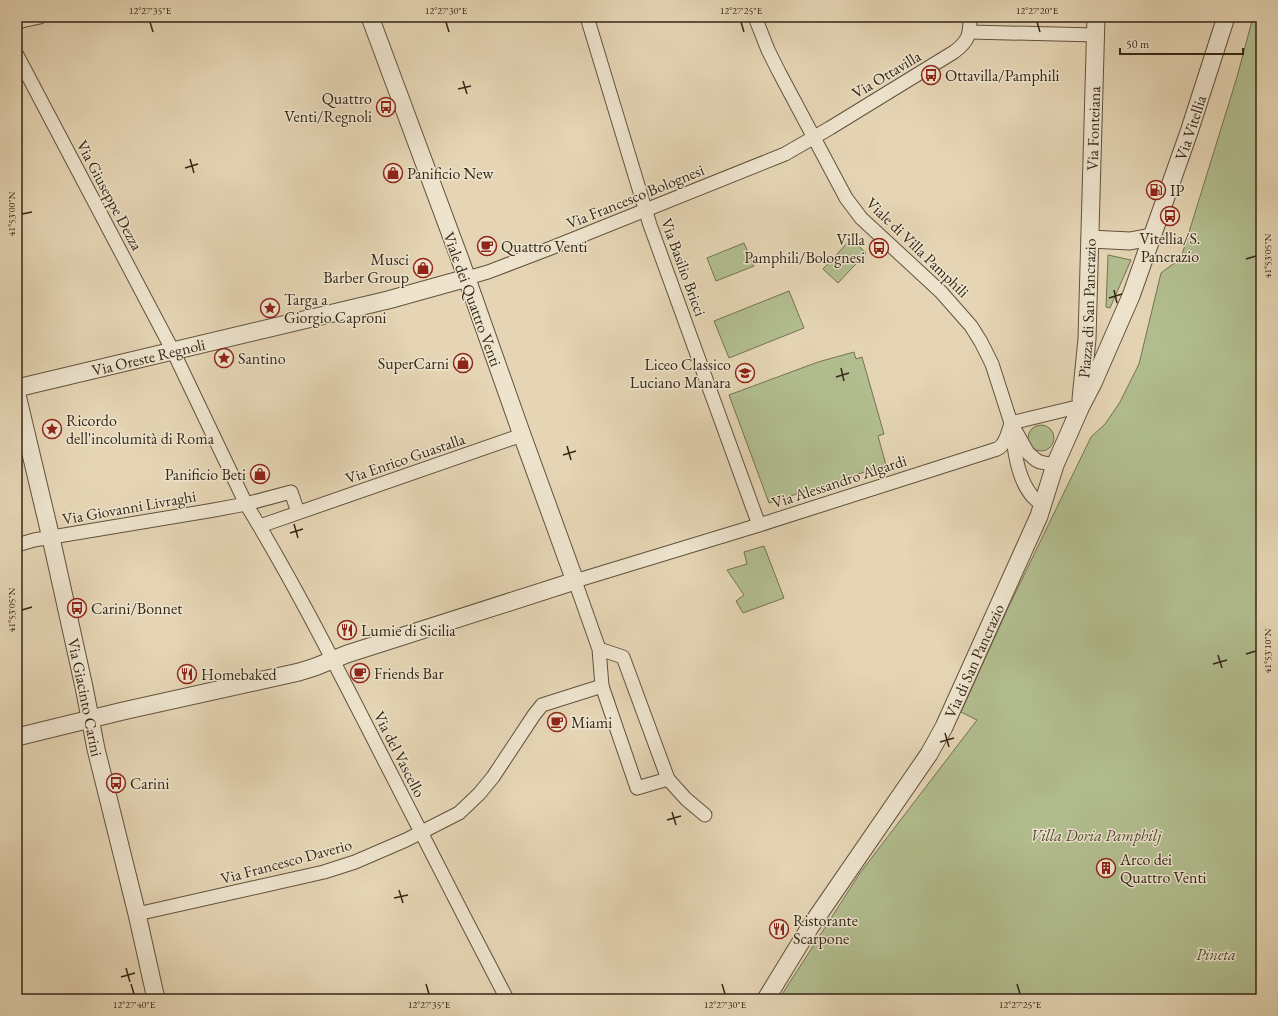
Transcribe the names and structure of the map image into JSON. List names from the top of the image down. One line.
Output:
{"streets":{"street":["Via Ottavilla","Via Fonteiana","Via Vitellia","Via Giuseppe Dezza","Via Francesco Bolognesi","Viale di Villa Pamphili","Via Basilio Bricci","Viale dei Quattro Venti","Piazza di San Pancrazio","Via Oreste Regnoli","Via Enrico Guastalla","Via Alessandro Algardi","Via Giovanni Livraghi","Via di San Pancrazio","Via Giacinto Carini","Via del Vascello","Via Francesco Daverio"]},"crossings":[["Via Ottavilla","Via Francesco Bolognesi"],["Via Ottavilla","Viale di Villa Pamphili"],["Via Fonteiana","Piazza di San Pancrazio"],["Via Vitellia","Piazza di San Pancrazio"],["Via Giuseppe Dezza","Via Oreste Regnoli"],["Via Francesco Bolognesi","Viale di Villa Pamphili"],["Via Francesco Bolognesi","Via Basilio Bricci"],["Via Francesco Bolognesi","Viale dei Quattro Venti"],["Via Francesco Bolognesi","Via Oreste Regnoli"],["Viale di Villa Pamphili","Via Alessandro Algardi"],["Viale di Villa Pamphili","Via di San Pancrazio"],["Via Basilio Bricci","Via Alessandro Algardi"],["Viale dei Quattro Venti","Via Oreste Regnoli"],["Viale dei Quattro Venti","Via Enrico Guastalla"],["Viale dei Quattro Venti","Via Alessandro Algardi"],["Piazza di San Pancrazio","Via di San Pancrazio"],["Via Enrico Guastalla","Via Giovanni Livraghi"],["Via Enrico Guastalla","Via del Vascello"],["Via Giovanni Livraghi","Via Giacinto Carini"],["Via Giovanni Livraghi","Via del Vascello"],["Via Giacinto Carini","Via Francesco Daverio"],["Via del Vascello","Via Francesco Daverio"]],"parks":["Villa Doria Pamphilj","Pineta"],"places":{"bus stop":["Ottavilla/Pamphili","Quattro Venti/Regnoli","Vitellia/S. Pancrazio","Villa Pamphili/Bolognesi","Carini/Bonnet","Carini"],"shop":["Panificio New","Musci Barber Group","SuperCarni","Panificio Beti"],"fuel station":["IP"],"cafe":["Quattro Venti","Friends Bar","Miami"],"place":["Targa a Giorgio Caproni","Santino","Ricordo dell'incolumità di Roma"],"school or university":["Liceo Classico Luciano Manara"],"restaurant":["Lumie di Sicilia","Homebaked","Ristorante Scarpone"],"building":["Arco dei Quattro Venti"]},"scale_bar":"50 m","coordinates":["12°27'35\"E","12°27'30\"E","12°27'25\"E","12°27'20\"E","41°53'00\"N","41°53'05\"N","41°53'10\"N","12°27'40\"E"]}
